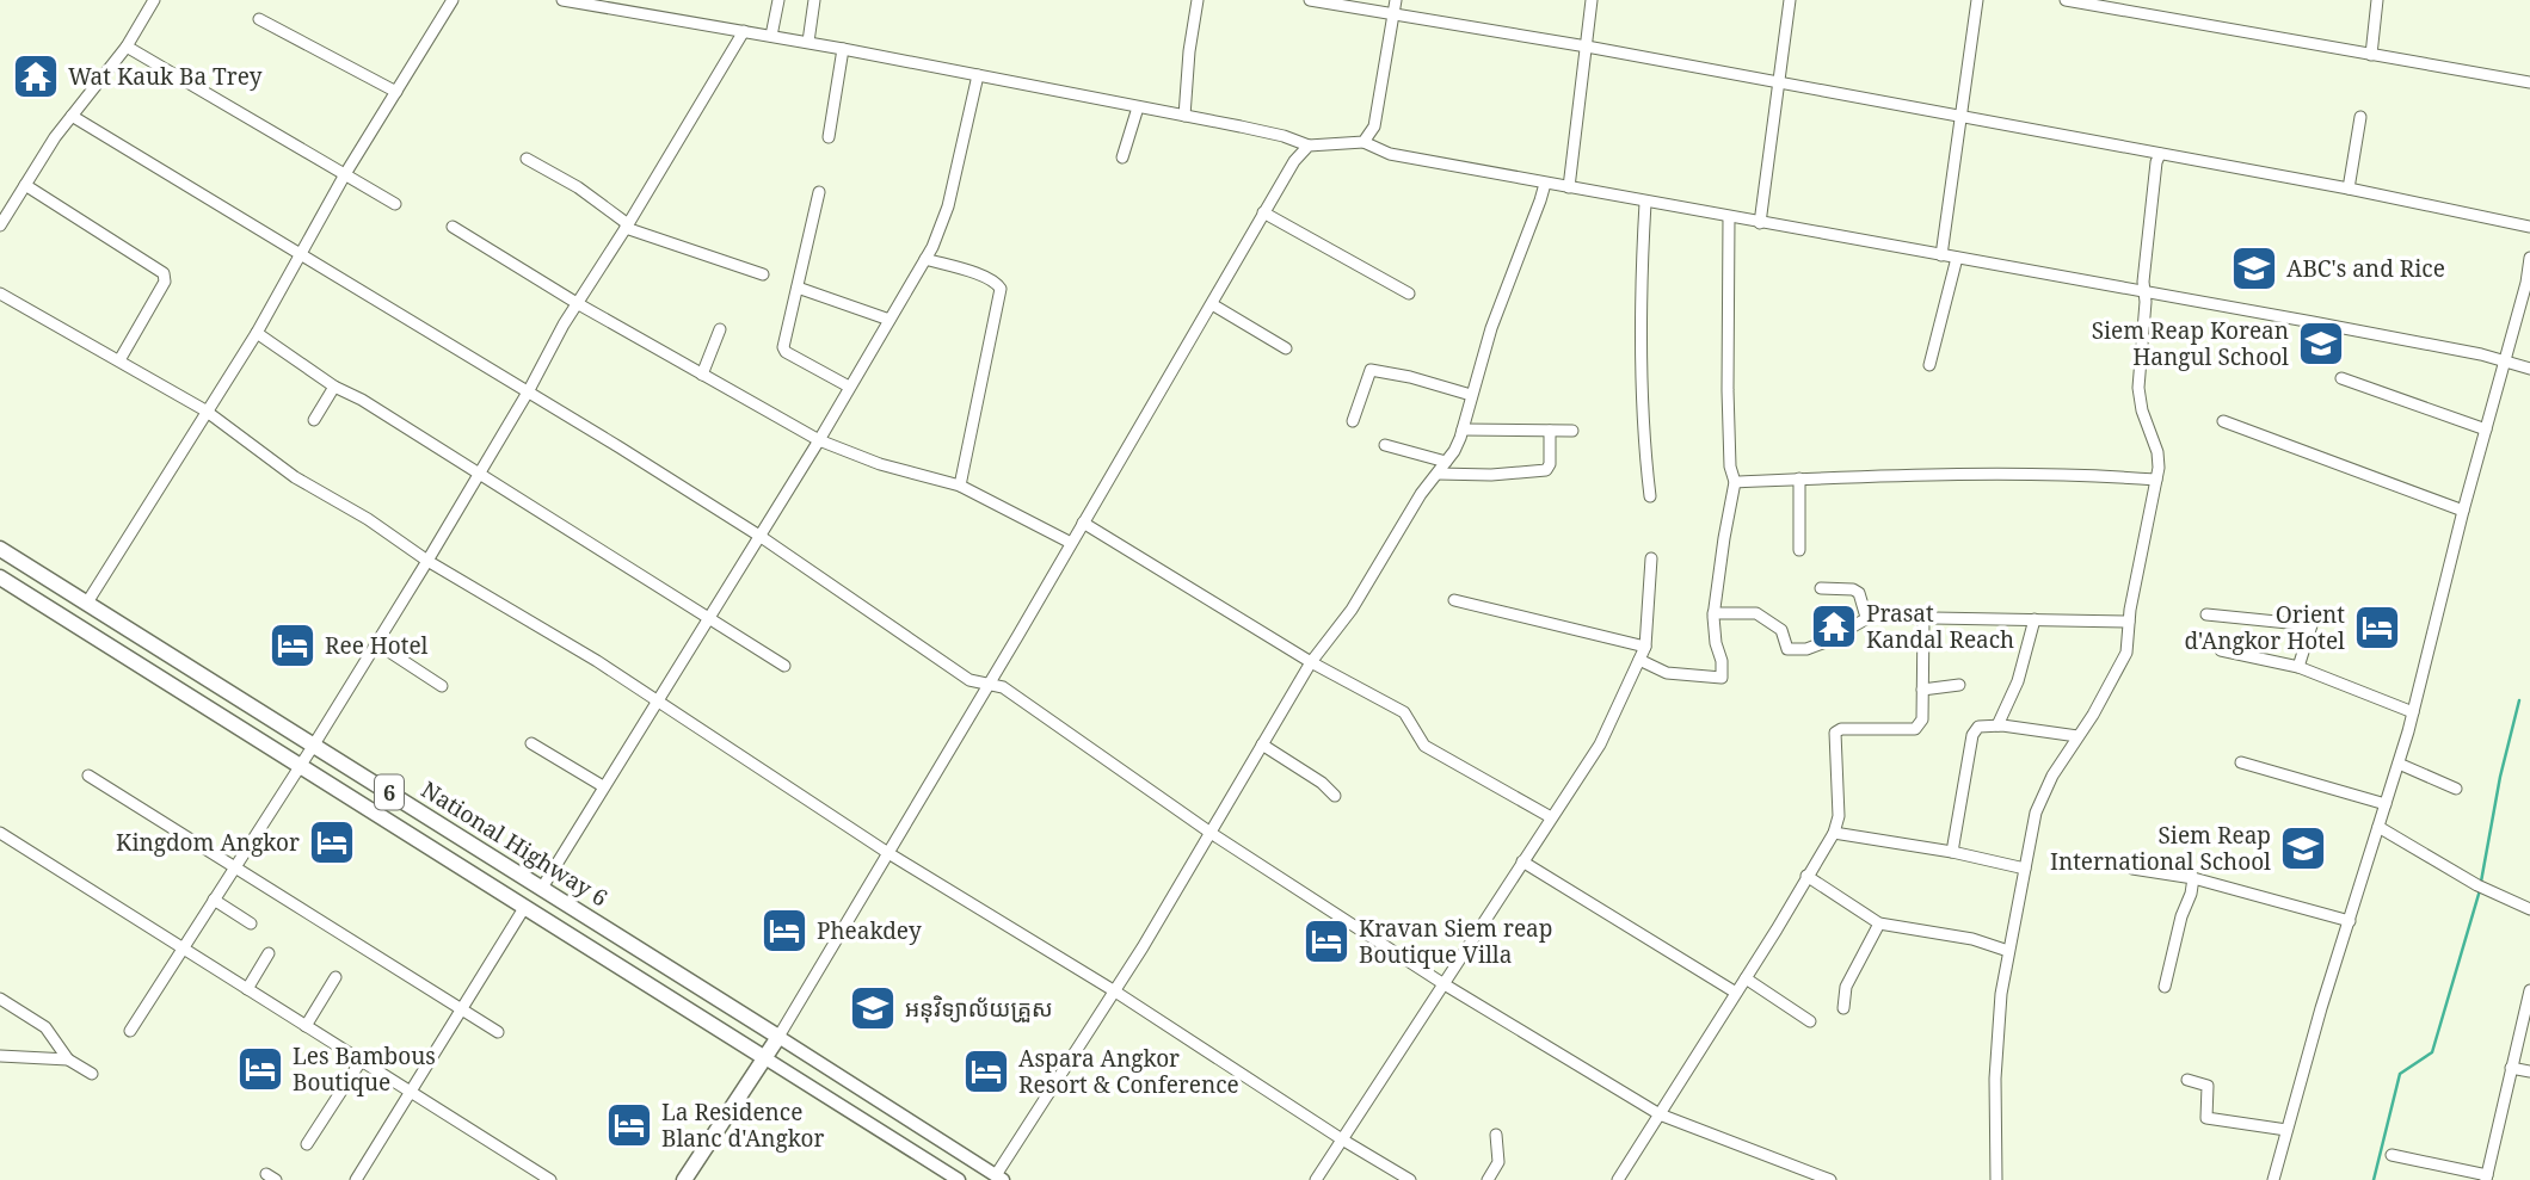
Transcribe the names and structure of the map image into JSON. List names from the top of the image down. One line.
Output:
{"streets":{"highway":["6","National Highway 6"]},"places":{"temple":["Wat Kauk Ba Trey","Prasat Kandal Reach"],"school or university":["ABC's and Rice","Siem Reap Korean Hangul School","Siem Reap International School","អនុវិទ្យាល័យគ្រួស"],"hotel":["Orient d'Angkor Hotel","Ree Hotel","Kingdom Angkor","Pheakdey","Kravan Siem reap Boutique Villa","Les Bambous Boutique","Aspara Angkor Resort & Conference","La Residence Blanc d'Angkor"]}}
